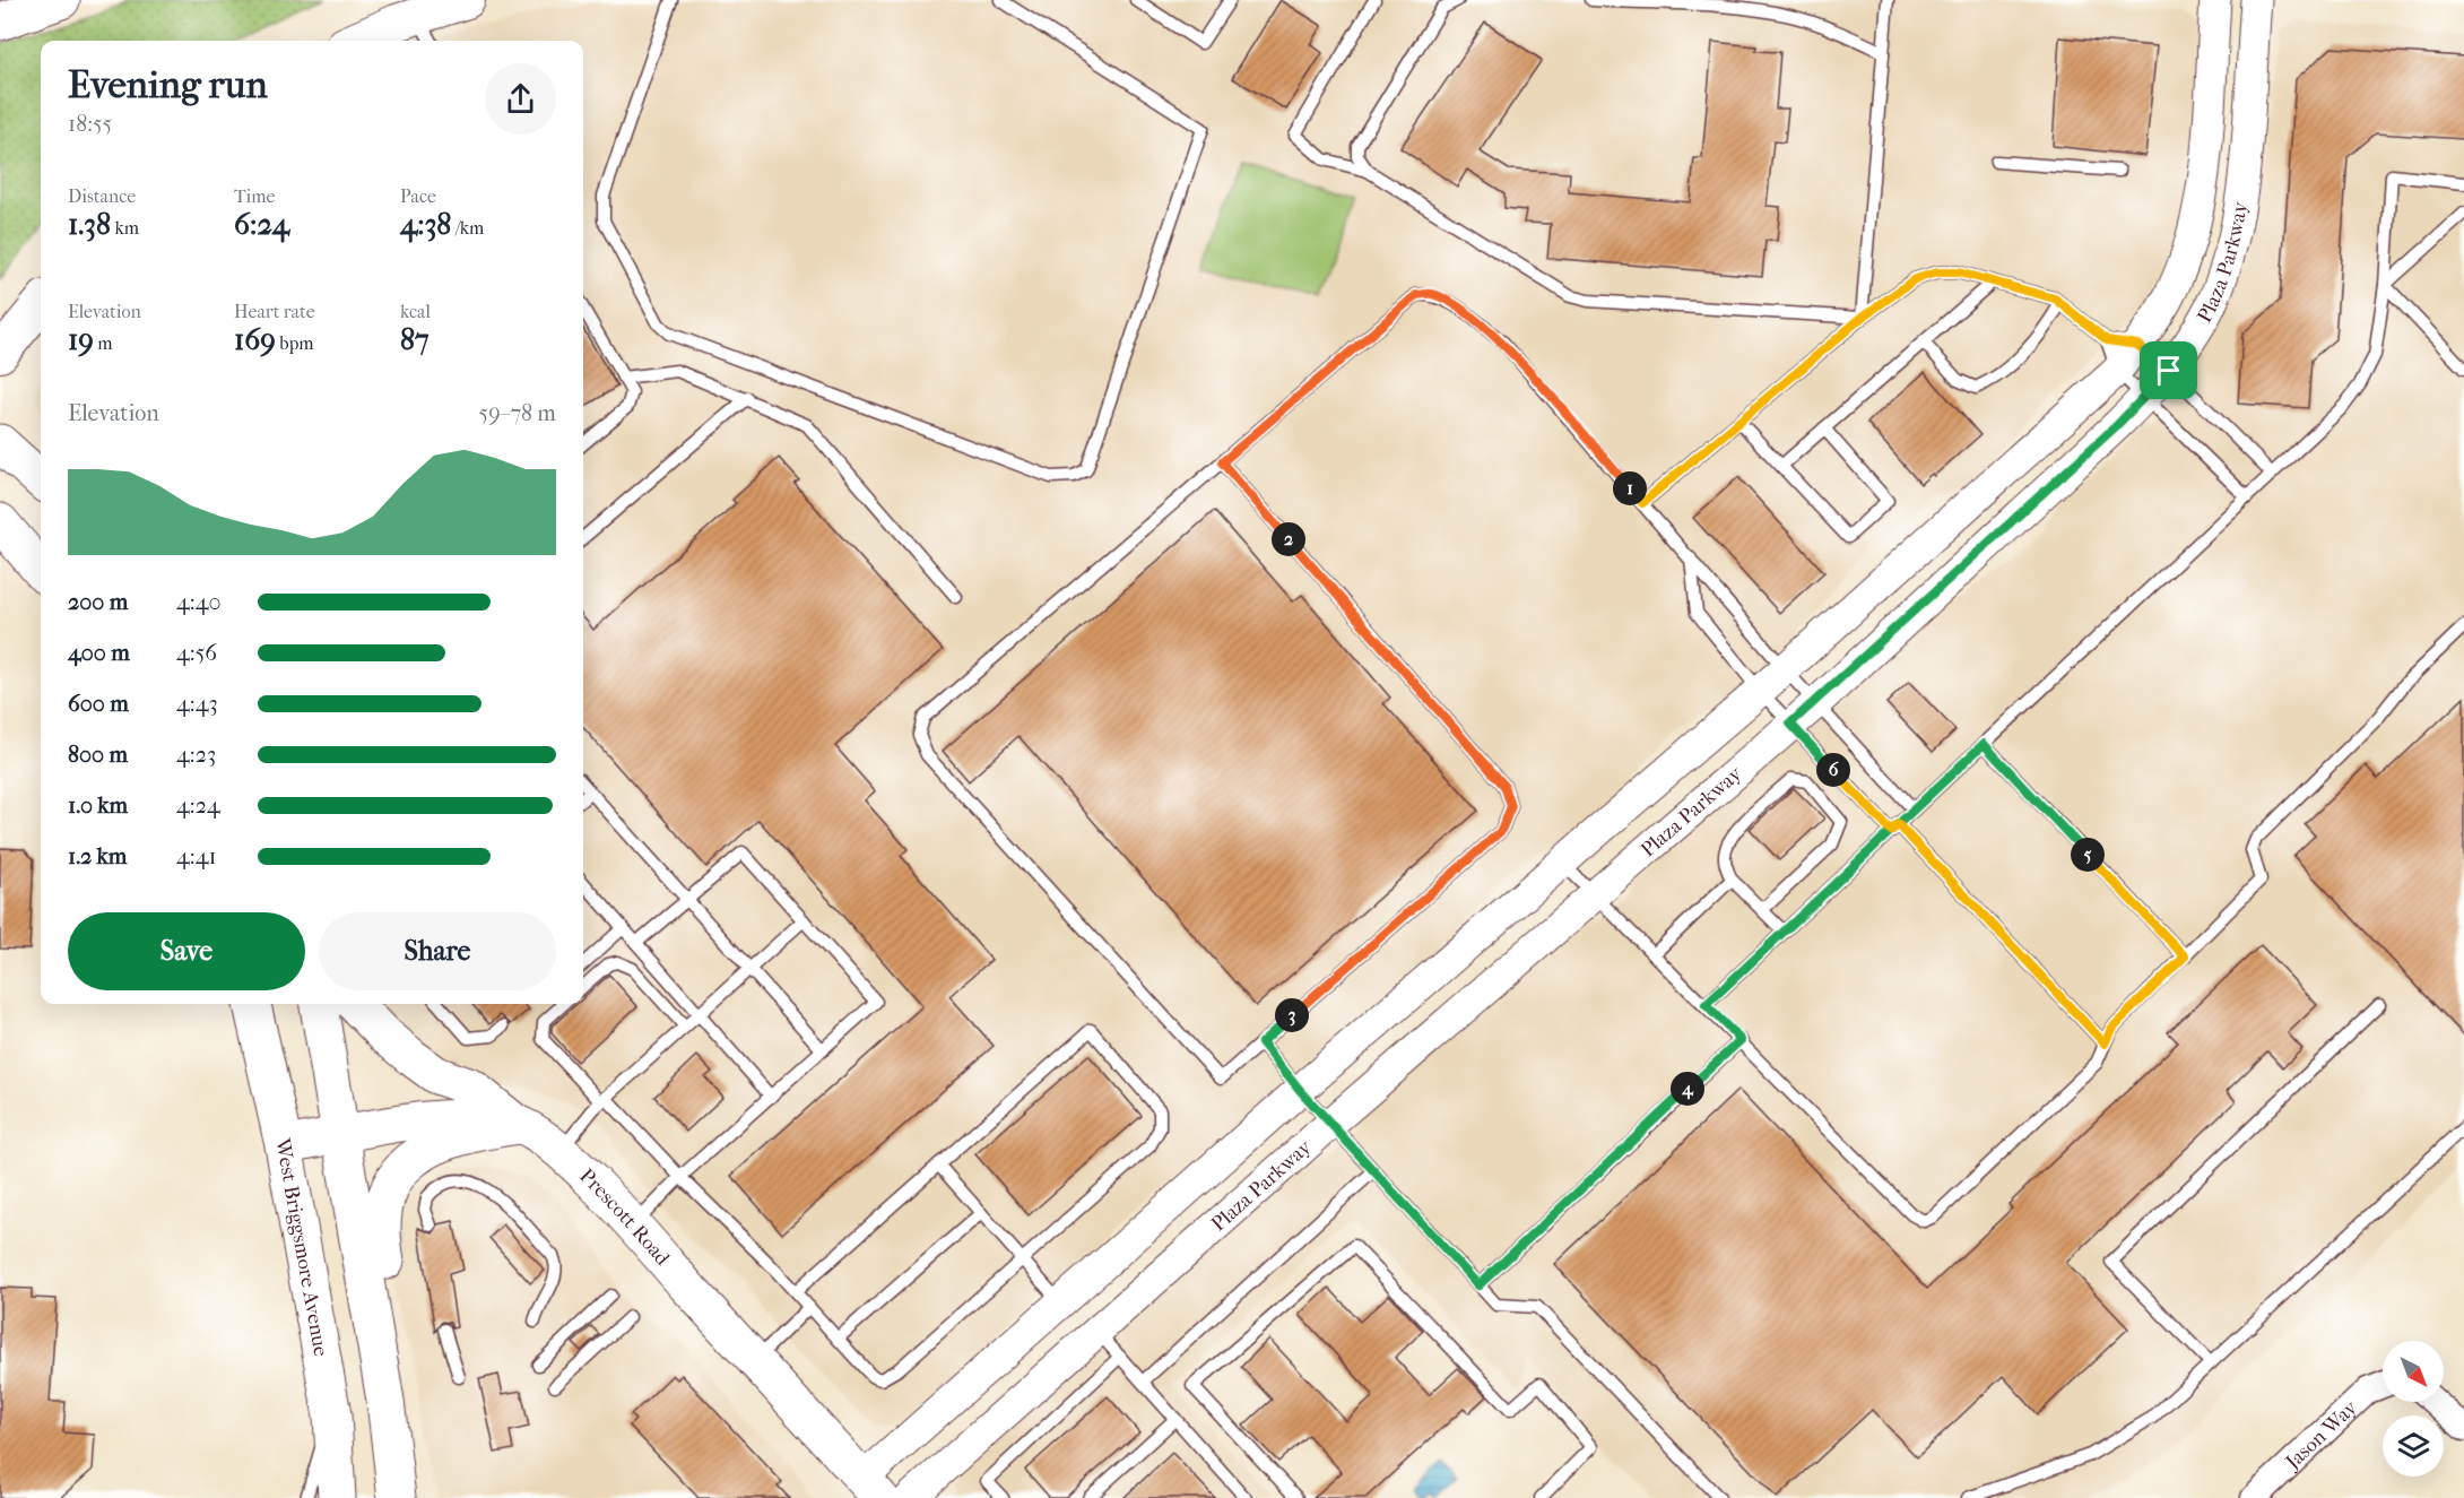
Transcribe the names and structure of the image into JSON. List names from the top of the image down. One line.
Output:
{"streets":{"main road":["Prescott Road","West Briggsmore Avenue"],"street":["Plaza Parkway","Jason Way"]},"crossings":[["Plaza Parkway","Prescott Road"],["Prescott Road","West Briggsmore Avenue"]],"north":"bottom right","page":{"heading":["Evening run","18:55"],"stats":[["Distance","1.38 km"],["Time","6:24"],["Pace","4:38 /km"],["Elevation","19 m"],["Heart rate","169 bpm"],["kcal","87"]],"chart":["Elevation","59–78 m"],"pins":["1","2","6","5","3","4"],"list":[{"name":"200 m","note":"4:40"},{"name":"400 m","note":"4:56"},{"name":"600 m","note":"4:43"},{"name":"800 m","note":"4:23"},{"name":"1.0 km","note":"4:24"},{"name":"1.2 km","note":"4:41"}],"buttons":["Save","Share"]}}
